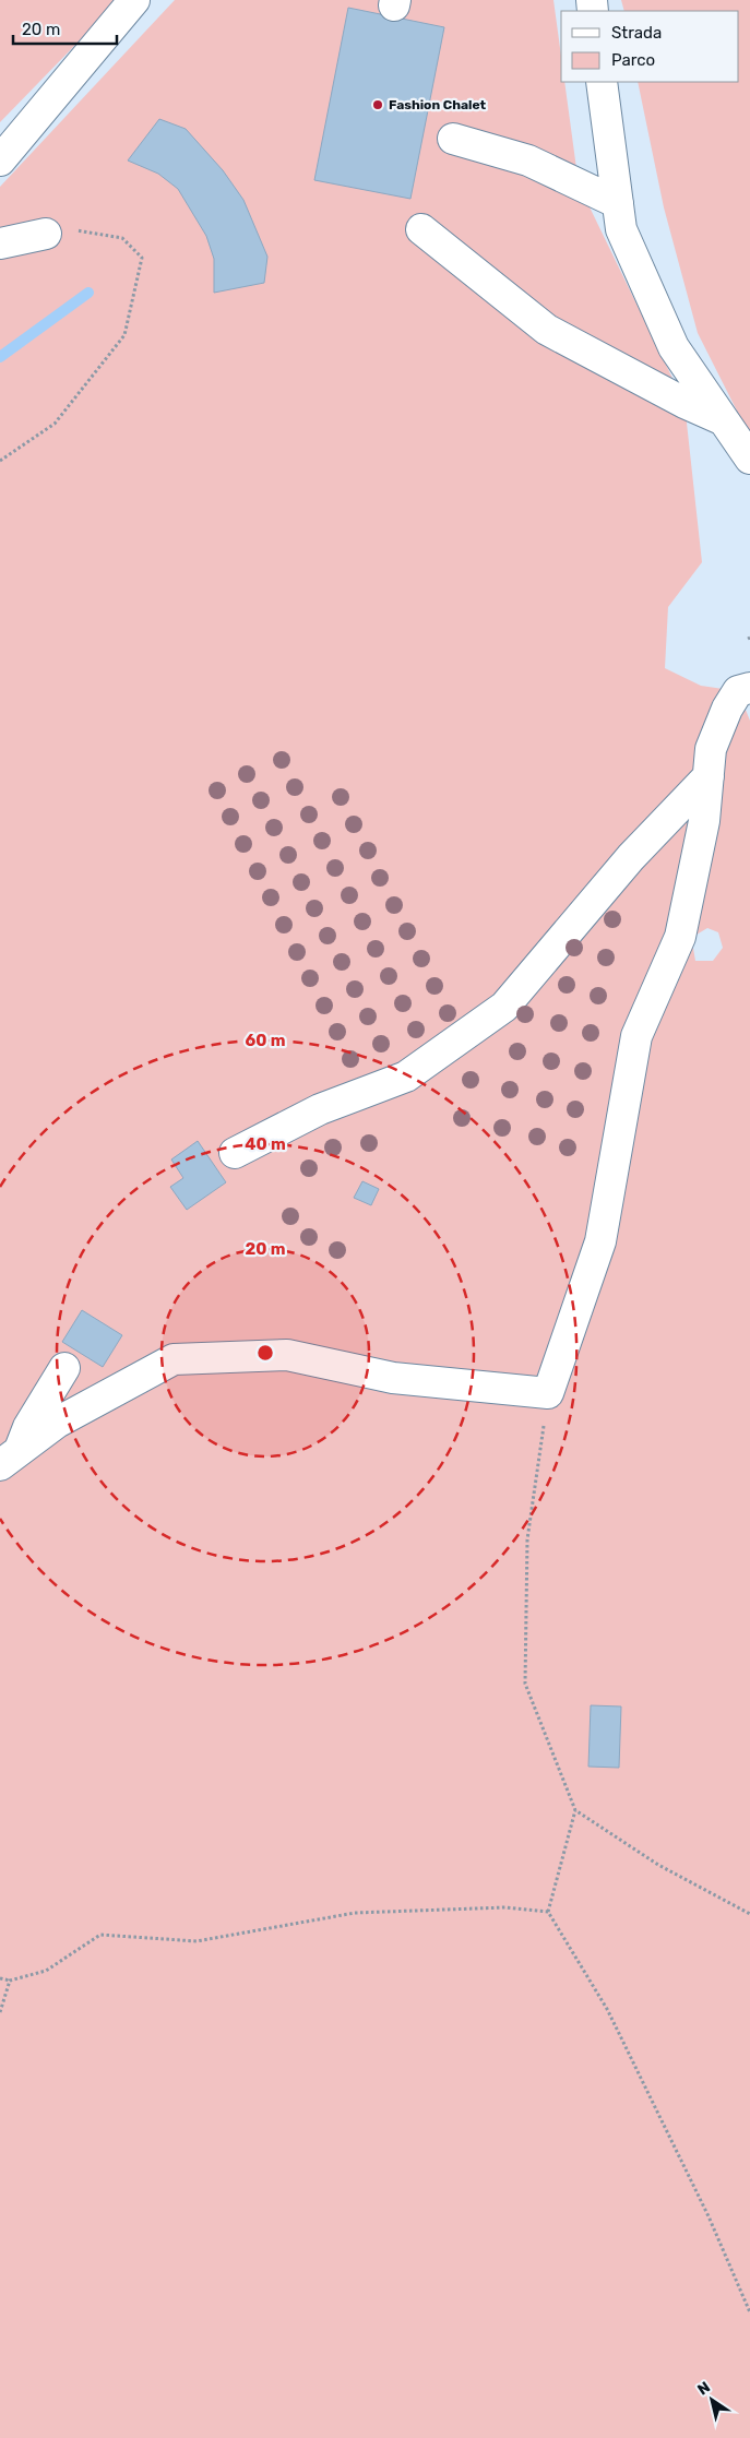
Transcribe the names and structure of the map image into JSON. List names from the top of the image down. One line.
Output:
{"places":["Fashion Chalet"],"legend":["Strada","Parco"],"scale_bar":"20 m","north":"top left","rings":["60 m","40 m","20 m"]}
